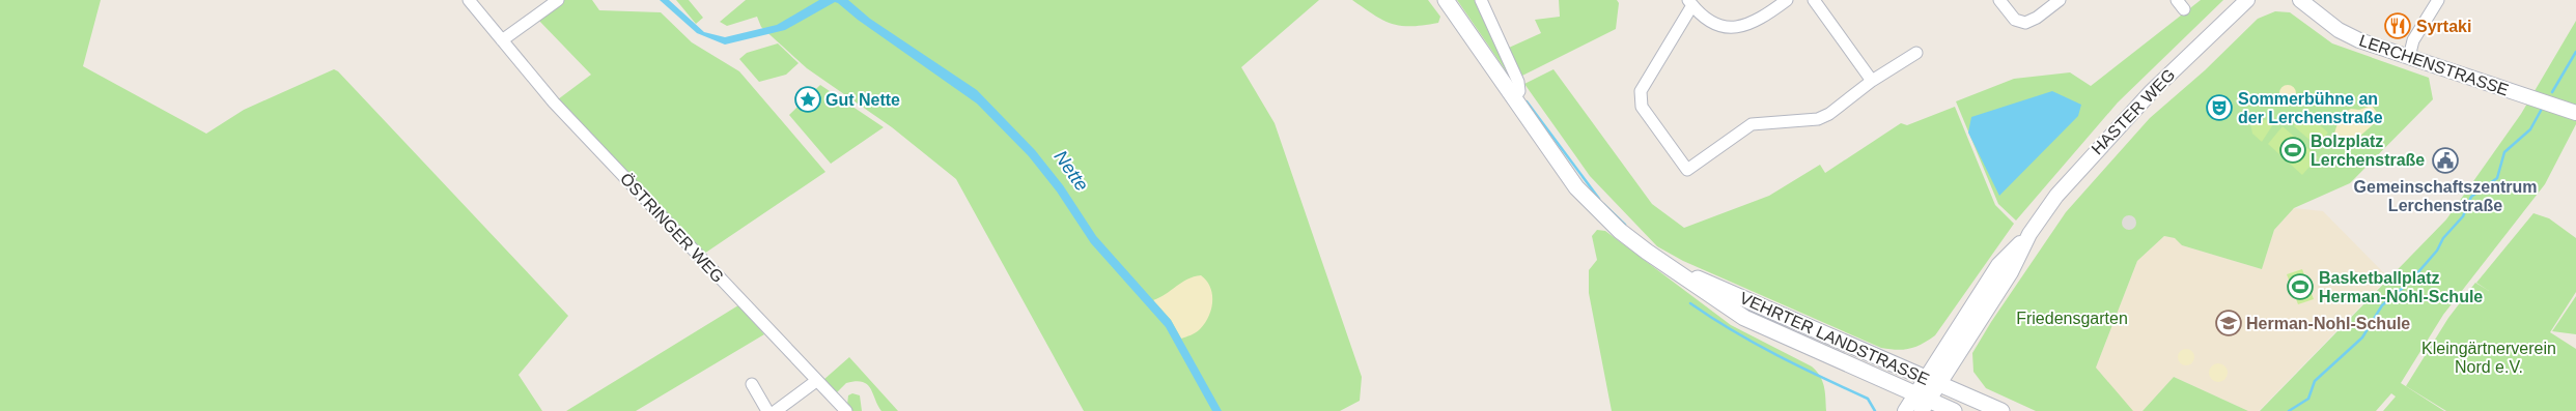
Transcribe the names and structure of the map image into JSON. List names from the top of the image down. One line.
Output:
{"streets":{"main road":["VEHRTER LANDSTRASSE"],"street":["LERCHENSTRASSE","HASTER WEG","ÖSTRINGER WEG"]},"crossings":[["HASTER WEG","VEHRTER LANDSTRASSE"]],"water":["Nette"],"parks":["Friedensgarten","Kleingärtnerverein Nord e.V."],"places":{"restaurant":["Syrtaki"],"place":["Gut Nette"],"theatre":["Sommerbühne an der Lerchenstraße"],"sports":["Bolzplatz Lerchenstraße","Basketballplatz Herman-Nohl-Schule"],"public building":["Gemeinschaftszentrum Lerchenstraße"],"school or university":["Herman-Nohl-Schule"]}}
